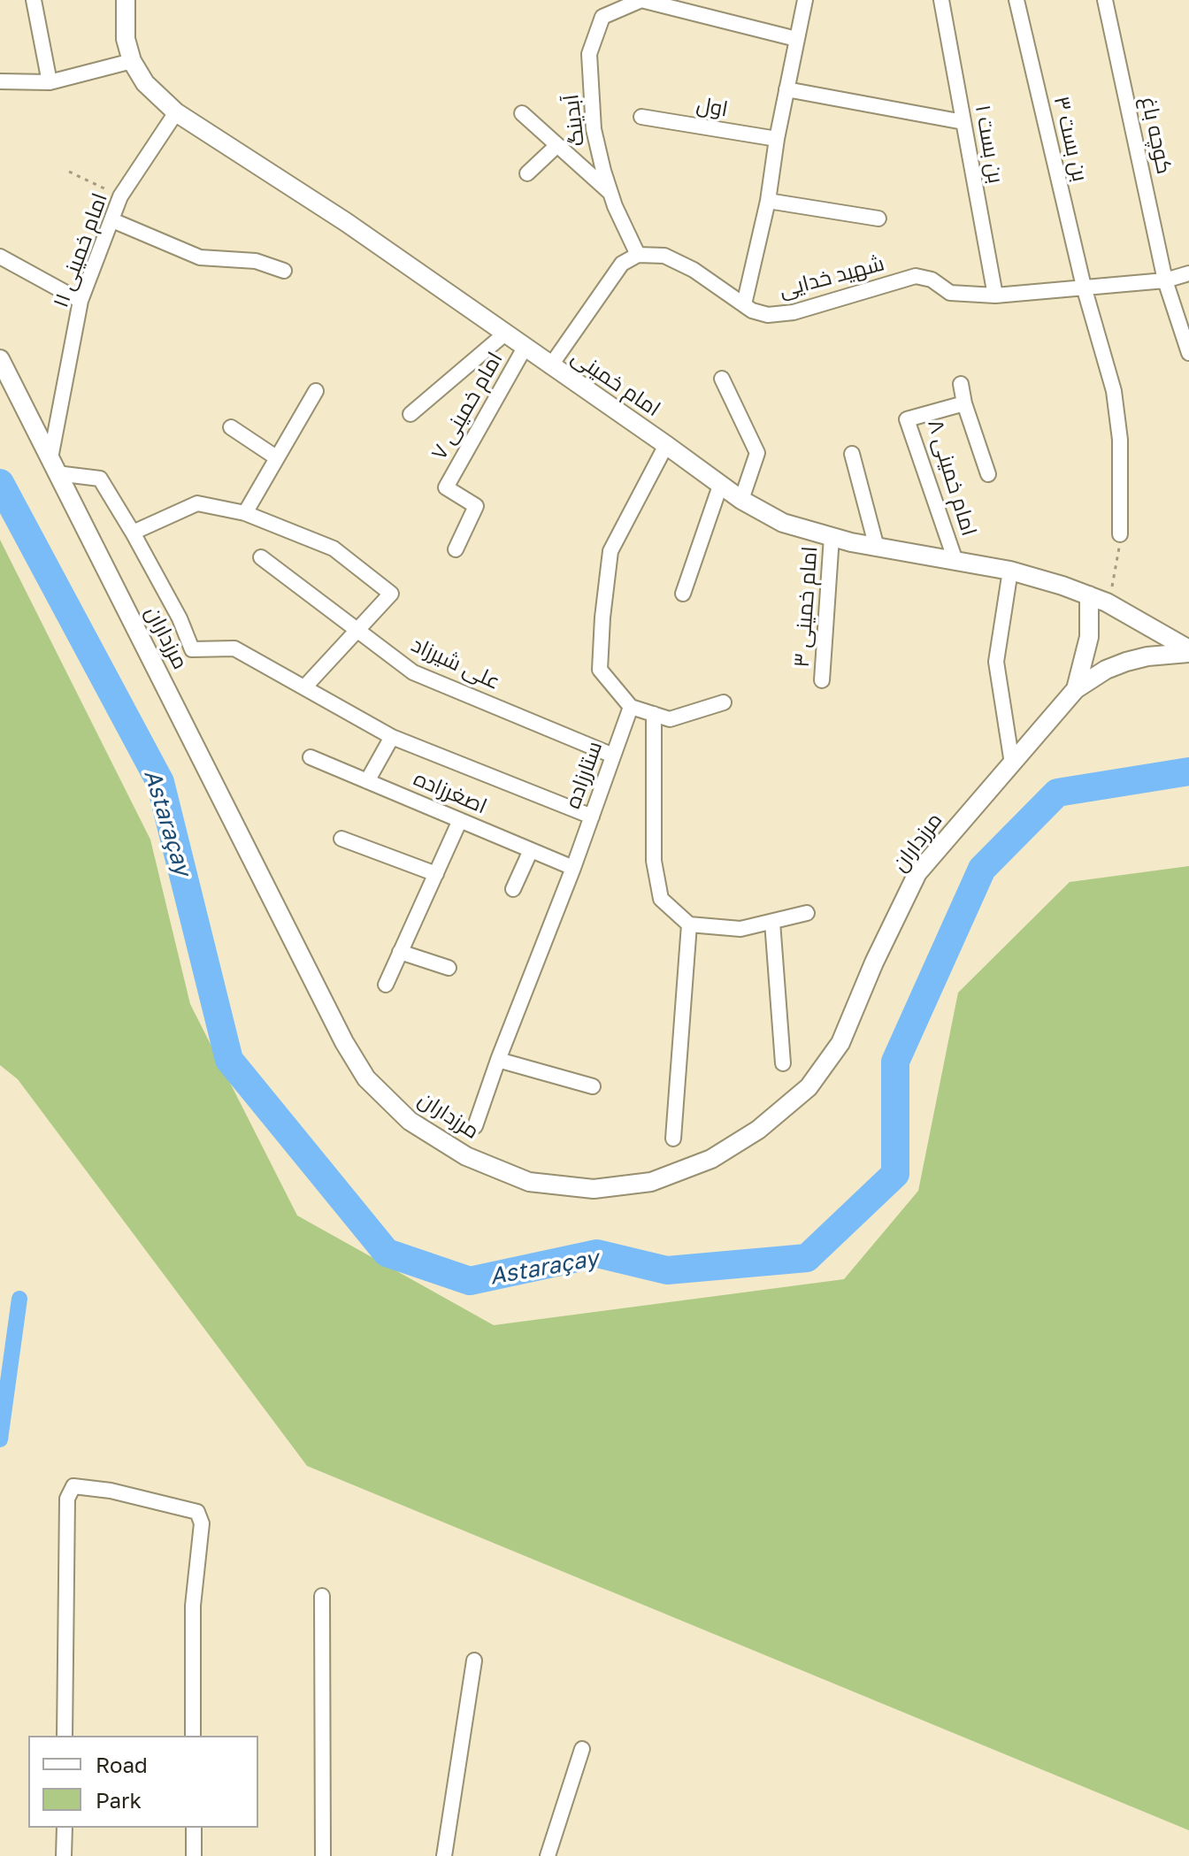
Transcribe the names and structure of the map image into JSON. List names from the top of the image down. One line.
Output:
{"streets":{"street":["اول","آبدینگ","کوچه باغ","بن بست ۳","بن بست ۱","امام خمینی ۱۱","شهید خدایی","امام خمینی","امام خمینی ۷","امام خمینی ۸","امام خمینی ۳","مرزداران","علی شیرزاد","ستارزاده","اصغرزاده"]},"crossings":[["آبدینگ","شهید خدایی"],["کوچه باغ","شهید خدایی"],["بن بست ۳","شهید خدایی"],["بن بست ۱","شهید خدایی"],["امام خمینی ۱۱","امام خمینی"],["امام خمینی ۱۱","مرزداران"],["امام خمینی","امام خمینی ۷"],["امام خمینی","امام خمینی ۸"],["امام خمینی","امام خمینی ۳"],["امام خمینی","مرزداران"],["علی شیرزاد","ستارزاده"],["ستارزاده","اصغرزاده"]],"water":["Astaraçay"],"legend":["Road","Park"]}
